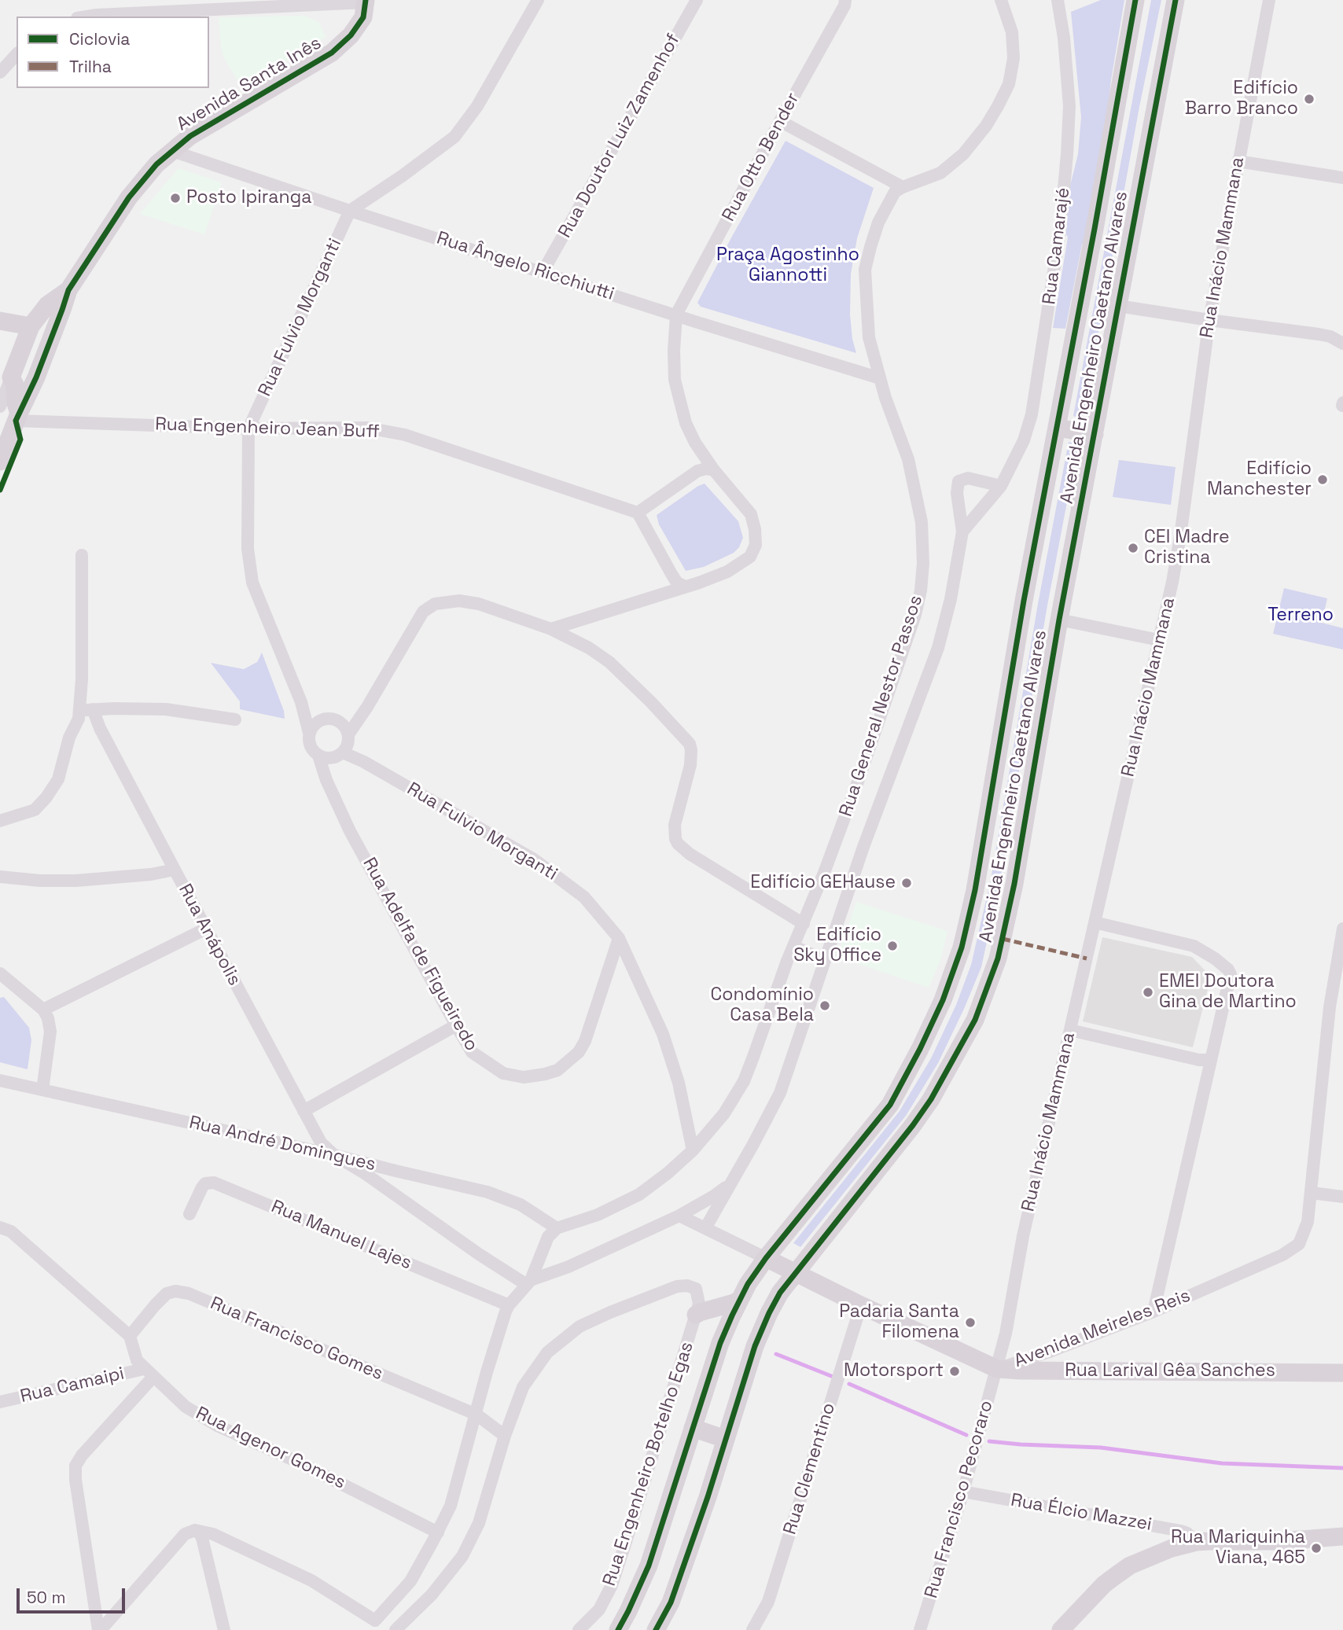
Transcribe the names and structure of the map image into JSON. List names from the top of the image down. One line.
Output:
{"streets":{"street":["Avenida Santa Inês","Rua Doutor Luiz Zamenhof","Rua Otto Bender","Rua Camarajé","Rua Inácio Mammana","Rua Ângelo Ricchiutti","Rua Fulvio Morganti","Avenida Engenheiro Caetano Alvares","Rua Engenheiro Jean Buff","Rua General Nestor Passos","Rua Anápolis","Rua Adelfa de Figueiredo","Rua André Domingues","Rua Manuel Lajes","Avenida Meireles Reis","Rua Francisco Gomes","Rua Larival Gêa Sanches","Rua Camaipi","Rua Agenor Gomes","Rua Engenheiro Botelho Egas","Rua Clementino","Rua Francisco Pecoraro","Rua Élcio Mazzei"]},"crossings":[["Avenida Santa Inês","Rua Ângelo Ricchiutti"],["Avenida Santa Inês","Rua Engenheiro Jean Buff"],["Rua Doutor Luiz Zamenhof","Rua Ângelo Ricchiutti"],["Rua Otto Bender","Rua Ângelo Ricchiutti"],["Rua Camarajé","Rua General Nestor Passos"],["Rua Inácio Mammana","Avenida Meireles Reis"],["Rua Inácio Mammana","Rua Larival Gêa Sanches"],["Rua Inácio Mammana","Rua Francisco Pecoraro"],["Rua Ângelo Ricchiutti","Rua Fulvio Morganti"],["Rua Ângelo Ricchiutti","Rua General Nestor Passos"],["Rua Fulvio Morganti","Rua Engenheiro Jean Buff"],["Rua Fulvio Morganti","Rua General Nestor Passos"],["Rua Fulvio Morganti","Rua Adelfa de Figueiredo"],["Avenida Engenheiro Caetano Alvares","Avenida Meireles Reis"],["Rua General Nestor Passos","Rua André Domingues"],["Rua General Nestor Passos","Avenida Meireles Reis"],["Rua Anápolis","Rua André Domingues"],["Avenida Meireles Reis","Rua Larival Gêa Sanches"],["Avenida Meireles Reis","Rua Clementino"],["Avenida Meireles Reis","Rua Francisco Pecoraro"],["Rua Francisco Gomes","Rua Agenor Gomes"],["Rua Francisco Gomes","Rua Engenheiro Botelho Egas"],["Rua Larival Gêa Sanches","Rua Francisco Pecoraro"],["Rua Camaipi","Rua Agenor Gomes"],["Rua Francisco Pecoraro","Rua Élcio Mazzei"]],"parks":["Praça Agostinho Giannotti","Terreno"],"places":["Edifício Barro Branco","Posto Ipiranga","Edifício Manchester","CEI Madre Cristina","Edifício GEHause","Edifício Sky Office","EMEI Doutora Gina de Martino","Condomínio Casa Bela","Padaria Santa Filomena","Motorsport","Rua Mariquinha Viana, 465"],"legend":["Ciclovia","Trilha"],"scale_bar":"50 m"}
